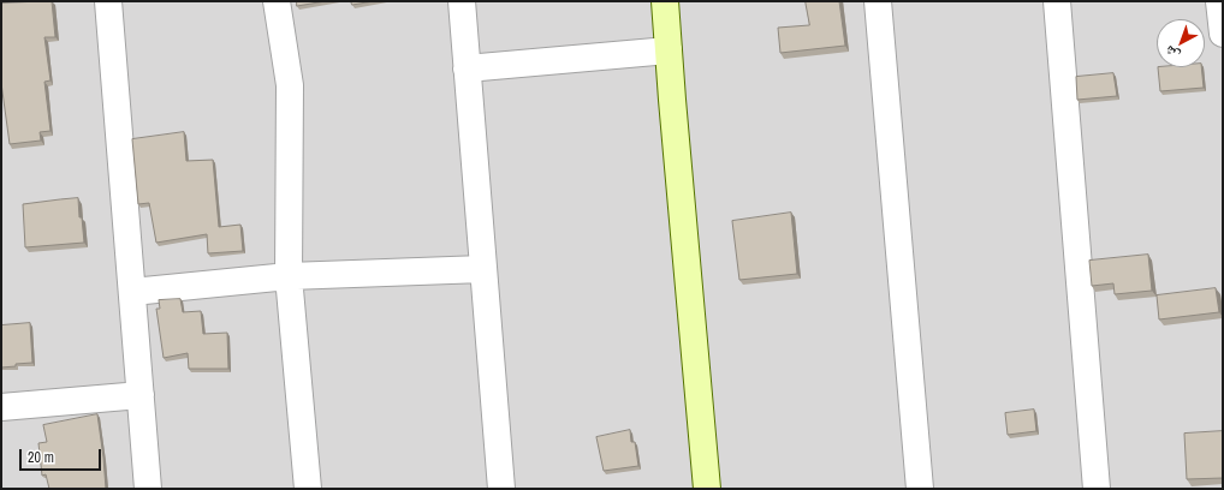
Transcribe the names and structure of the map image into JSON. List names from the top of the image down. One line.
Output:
{"scale_bar":"20 m","north":"bottom left"}
